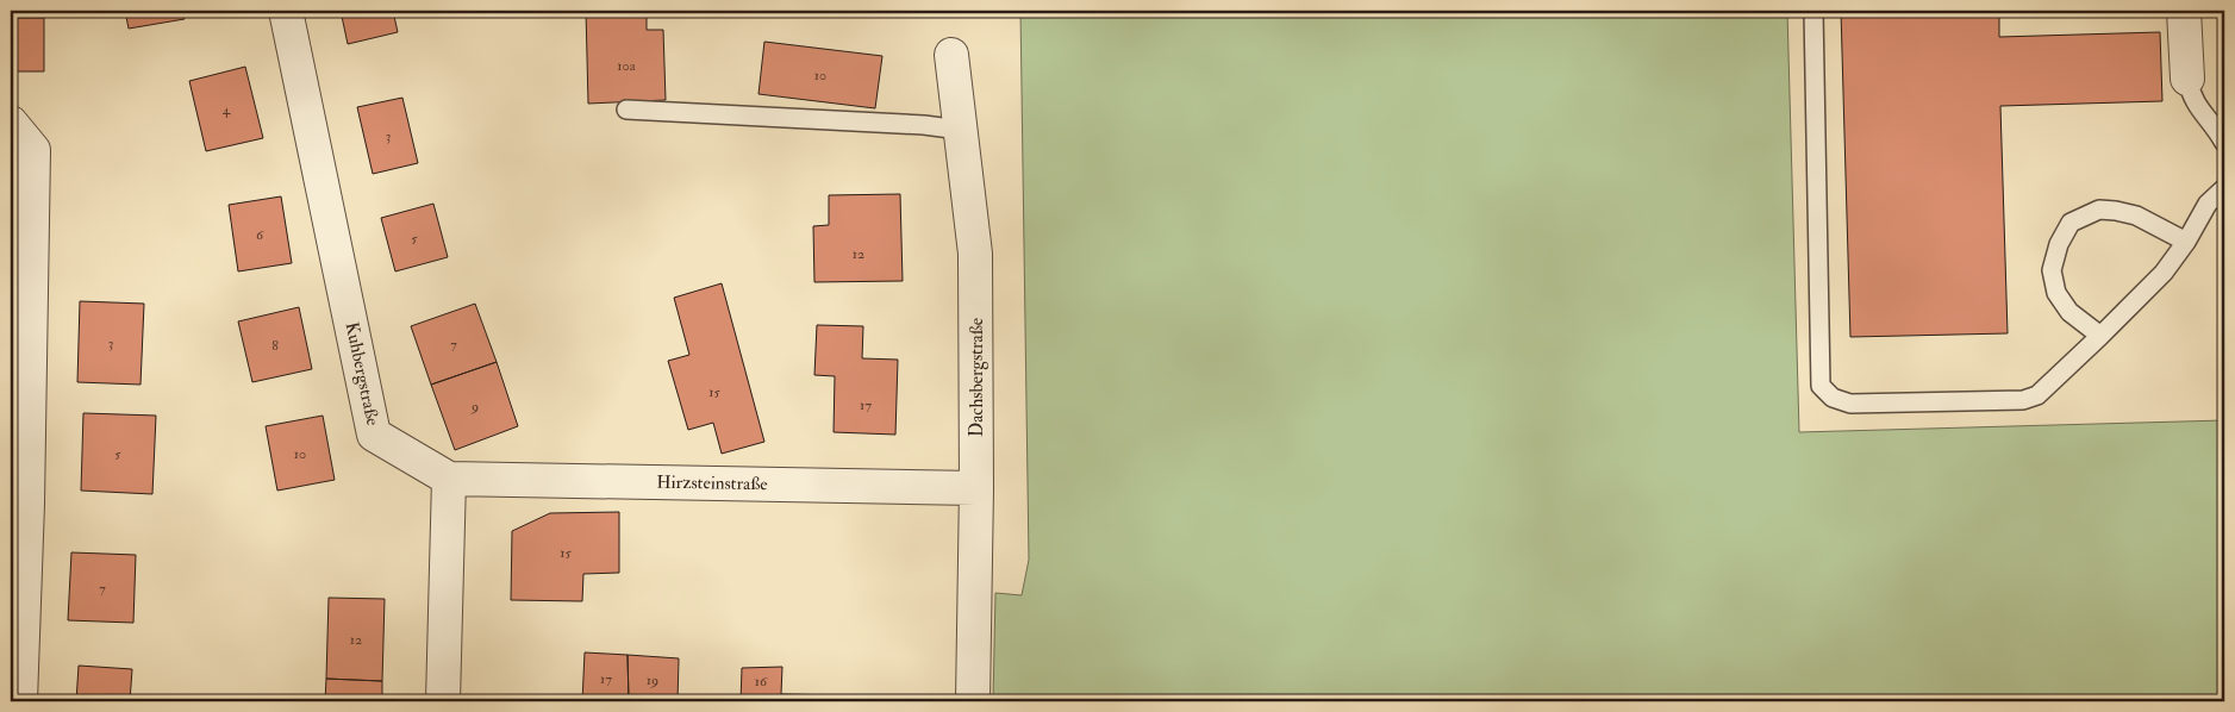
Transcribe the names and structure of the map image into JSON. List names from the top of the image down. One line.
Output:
{"streets":{"street":["Kuhbergstraße","Dachsbergstraße","Hirzsteinstraße"]},"crossings":[["Kuhbergstraße","Hirzsteinstraße"],["Dachsbergstraße","Hirzsteinstraße"]],"house_numbers":["10a","10","4","3","6","5","12","3","7","8","15","17","9","5","10","15","7","12","17","19","16"]}
